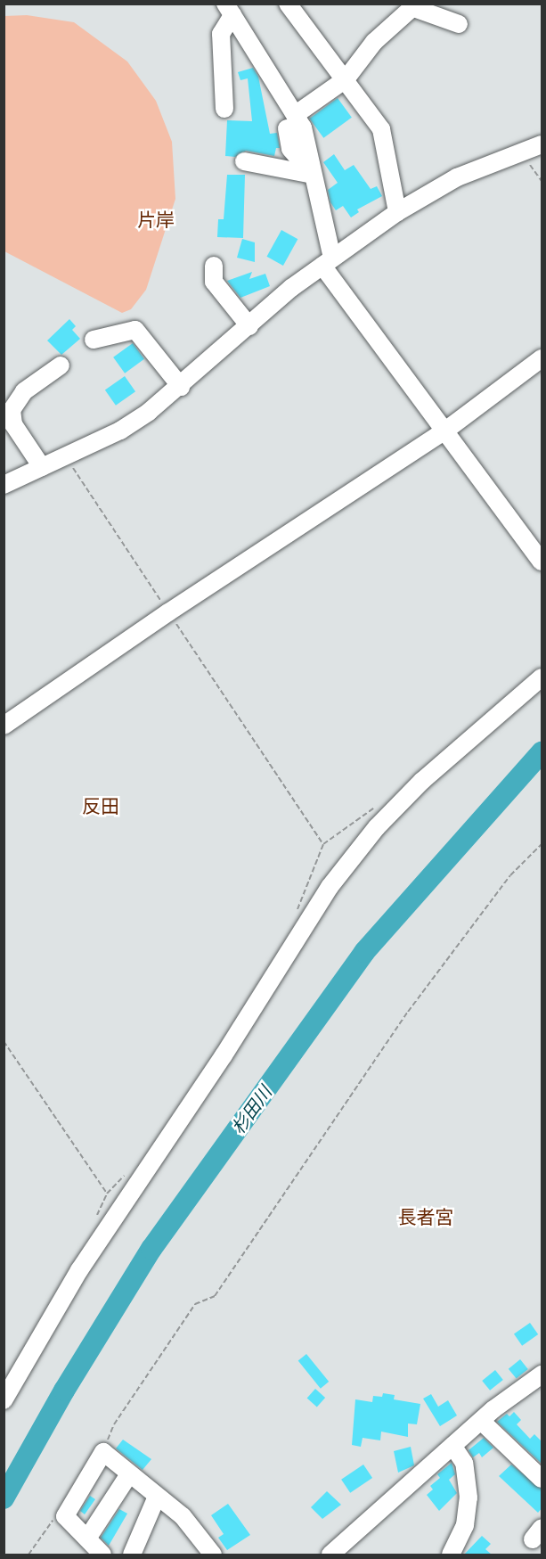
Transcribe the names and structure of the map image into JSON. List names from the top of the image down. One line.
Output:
{"districts":["片岸","反田","長者宮"],"water":["杉田川"]}
